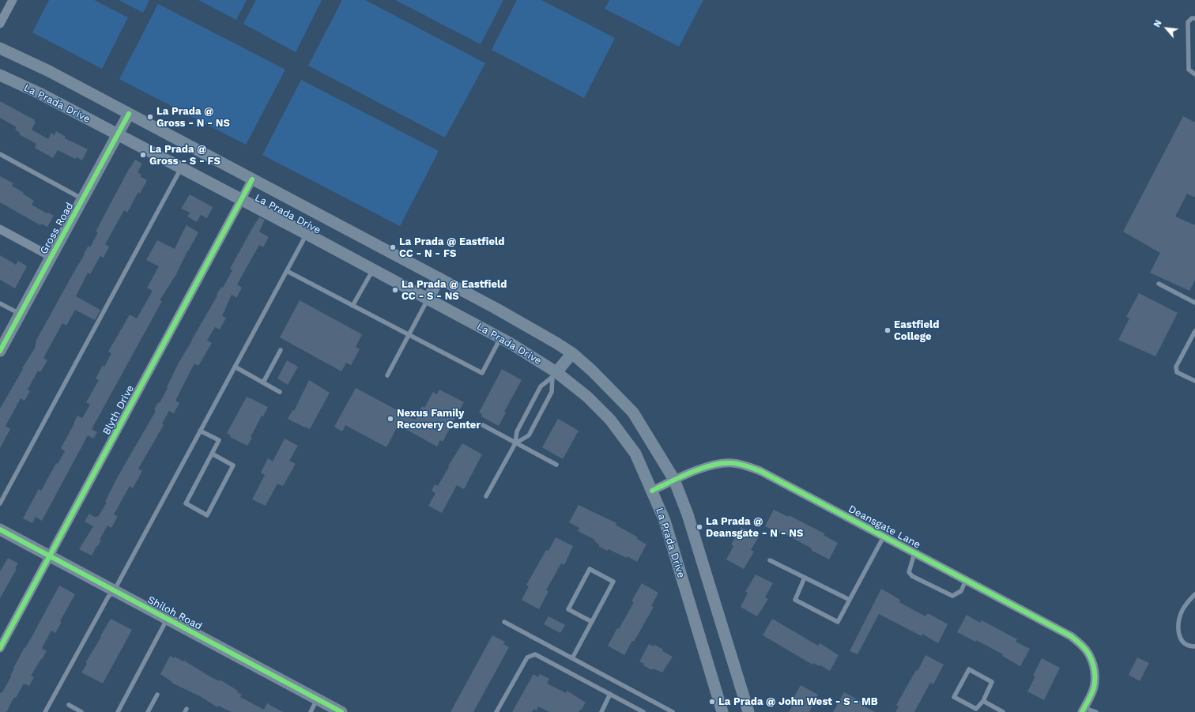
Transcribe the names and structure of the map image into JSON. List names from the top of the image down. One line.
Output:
{"streets":{"main road":["La Prada Drive","Gross Road","Shiloh Road"],"street":["Blyth Drive","Deansgate Lane"]},"crossings":[["La Prada Drive","Gross Road"],["La Prada Drive","Blyth Drive"],["La Prada Drive","Deansgate Lane"],["Blyth Drive","Shiloh Road"]],"places":["La Prada @ Gross - N - NS","La Prada @ Gross - S - FS","La Prada @ Eastfield CC - N - FS","La Prada @ Eastfield CC - S - NS","Eastfield College","Nexus Family Recovery Center","La Prada @ Deansgate - N - NS","La Prada @ John West - S - MB"],"north":"top left"}
